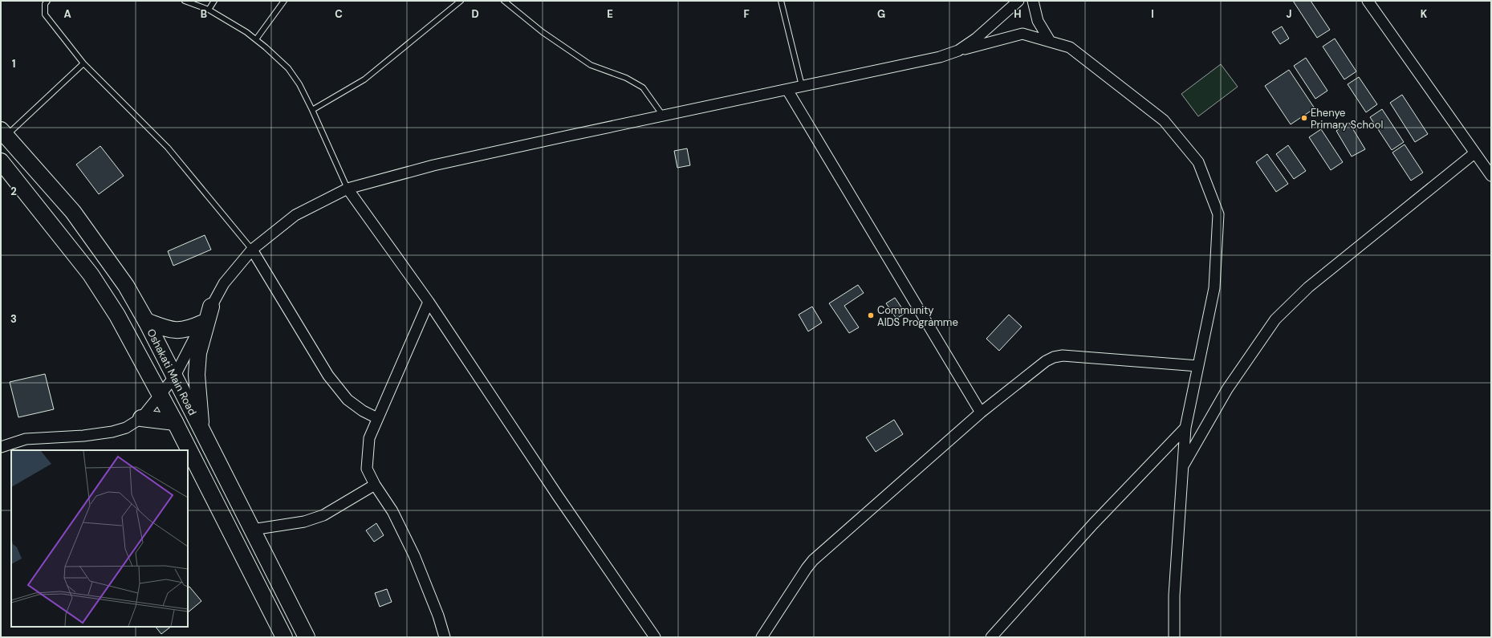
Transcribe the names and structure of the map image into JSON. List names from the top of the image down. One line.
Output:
{"streets":{"main road":["Oshakati Main Road"]},"places":["Ehenye Primary School","Community AIDS Programme"],"grid":{"columns":["A","B","C","D","E","F","G","H","I","J","K"],"rows":["1","2","3"]}}
